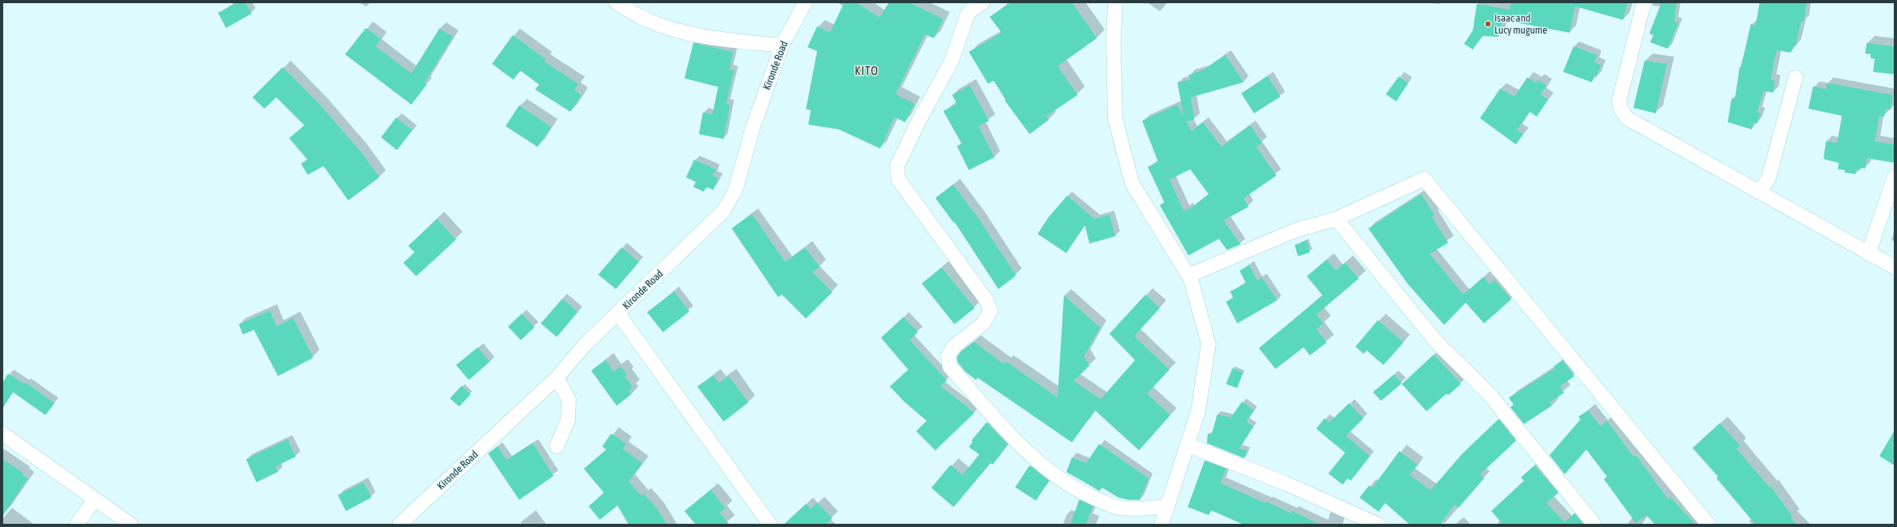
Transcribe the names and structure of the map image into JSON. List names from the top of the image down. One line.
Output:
{"streets":{"street":["Kironde Road"]},"districts":["KITO"],"places":["Isaac and Lucy mugume"]}
